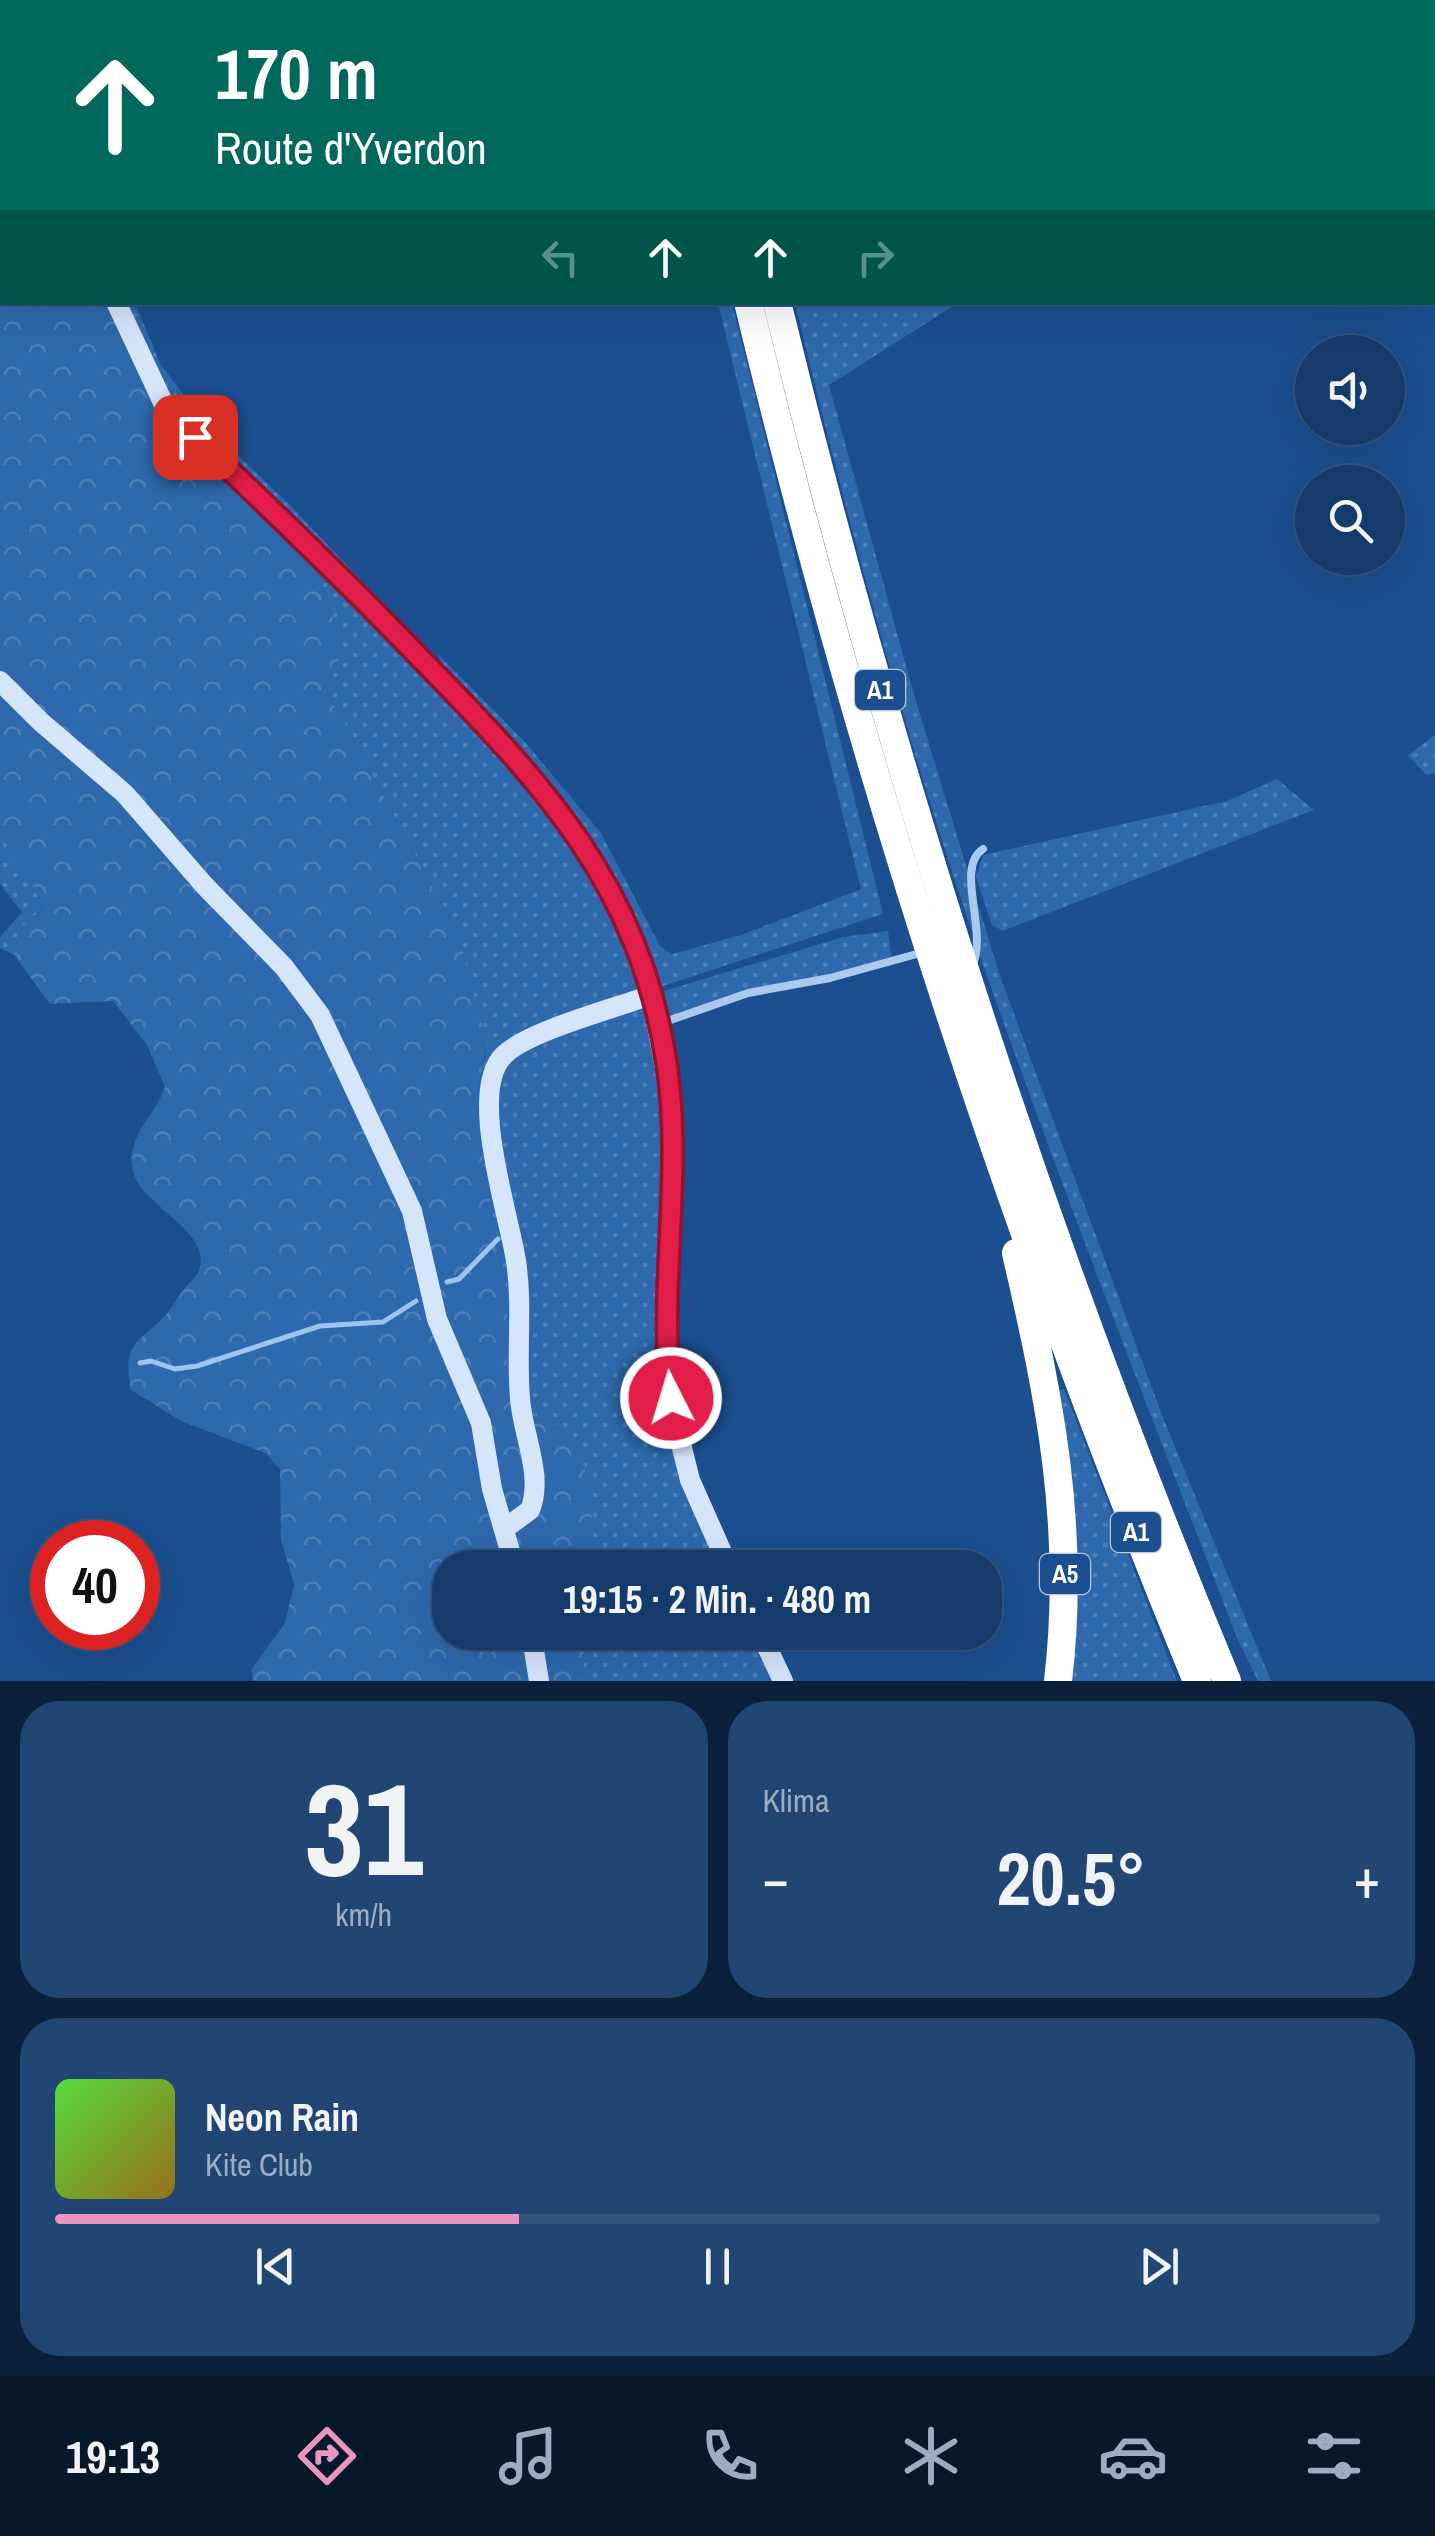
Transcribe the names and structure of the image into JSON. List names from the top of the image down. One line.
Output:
{"streets":{"highway":["A1","A5"]},"crossings":[["A1","A5"]],"page":{"turn":["170 m","Route d'Yverdon"],"limit":"40","trip":"19:15 · 2 Min. · 480 m","tile":[["31","km/h"],"Klima"],"heat":["−","20.5°","+"],"song":["Neon Rain","Kite Club"],"tabs":"19:13"}}
